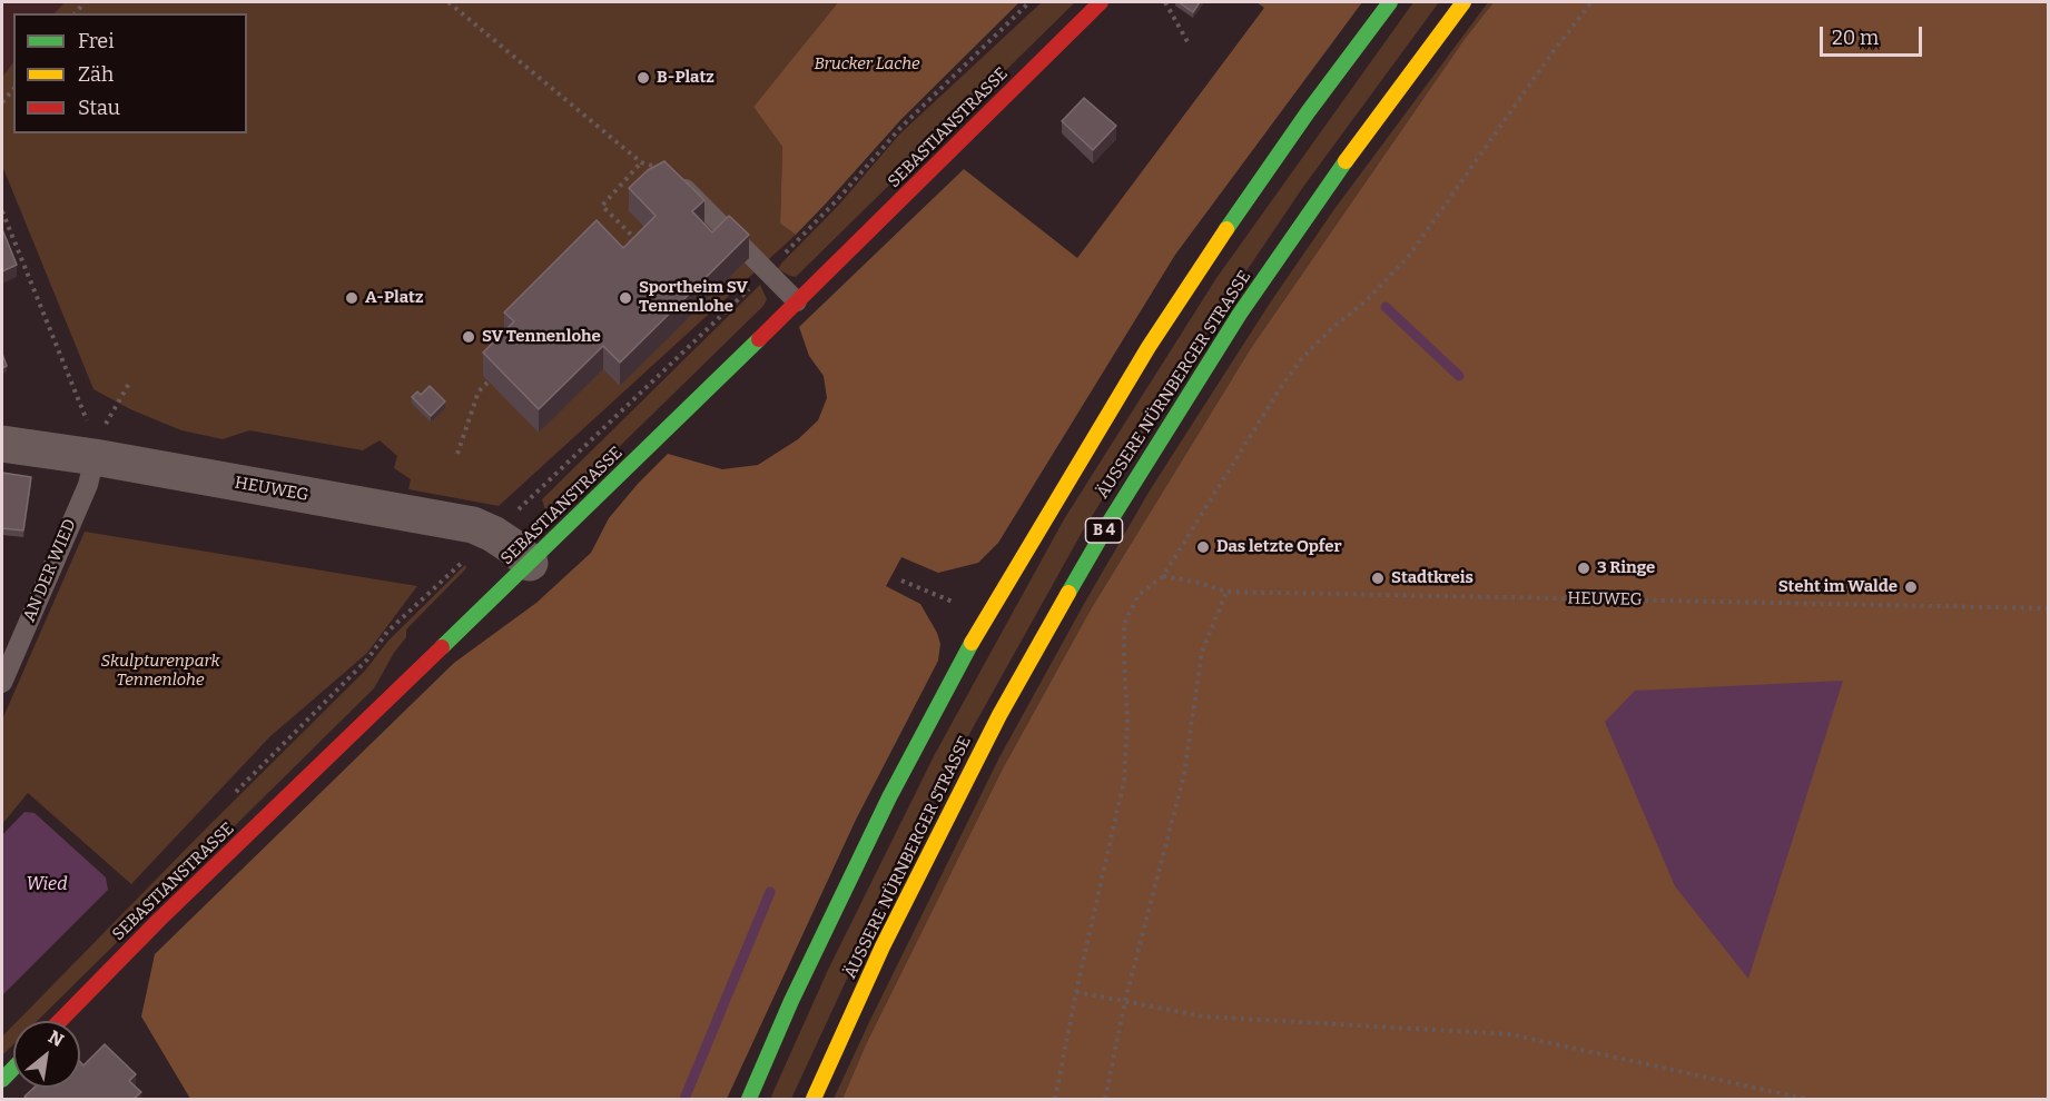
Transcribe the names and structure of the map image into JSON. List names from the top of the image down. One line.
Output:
{"streets":{"main road":["SEBASTIANSTRASSE","ÄUSSERE NÜRNBERGER STRASSE","B 4"],"street":["HEUWEG"],"lane":["AN DER WIED"]},"crossings":[["SEBASTIANSTRASSE","HEUWEG"],["HEUWEG","AN DER WIED"]],"water":["Wied"],"parks":["Brucker Lache","Skulpturenpark Tennenlohe"],"places":["B-Platz","A-Platz","Sportheim SV Tennenlohe","SV Tennenlohe","Das letzte Opfer","3 Ringe","Stadtkreis","Steht im Walde"],"legend":["Frei","Zäh","Stau"],"scale_bar":"20 m","north":"top right"}
